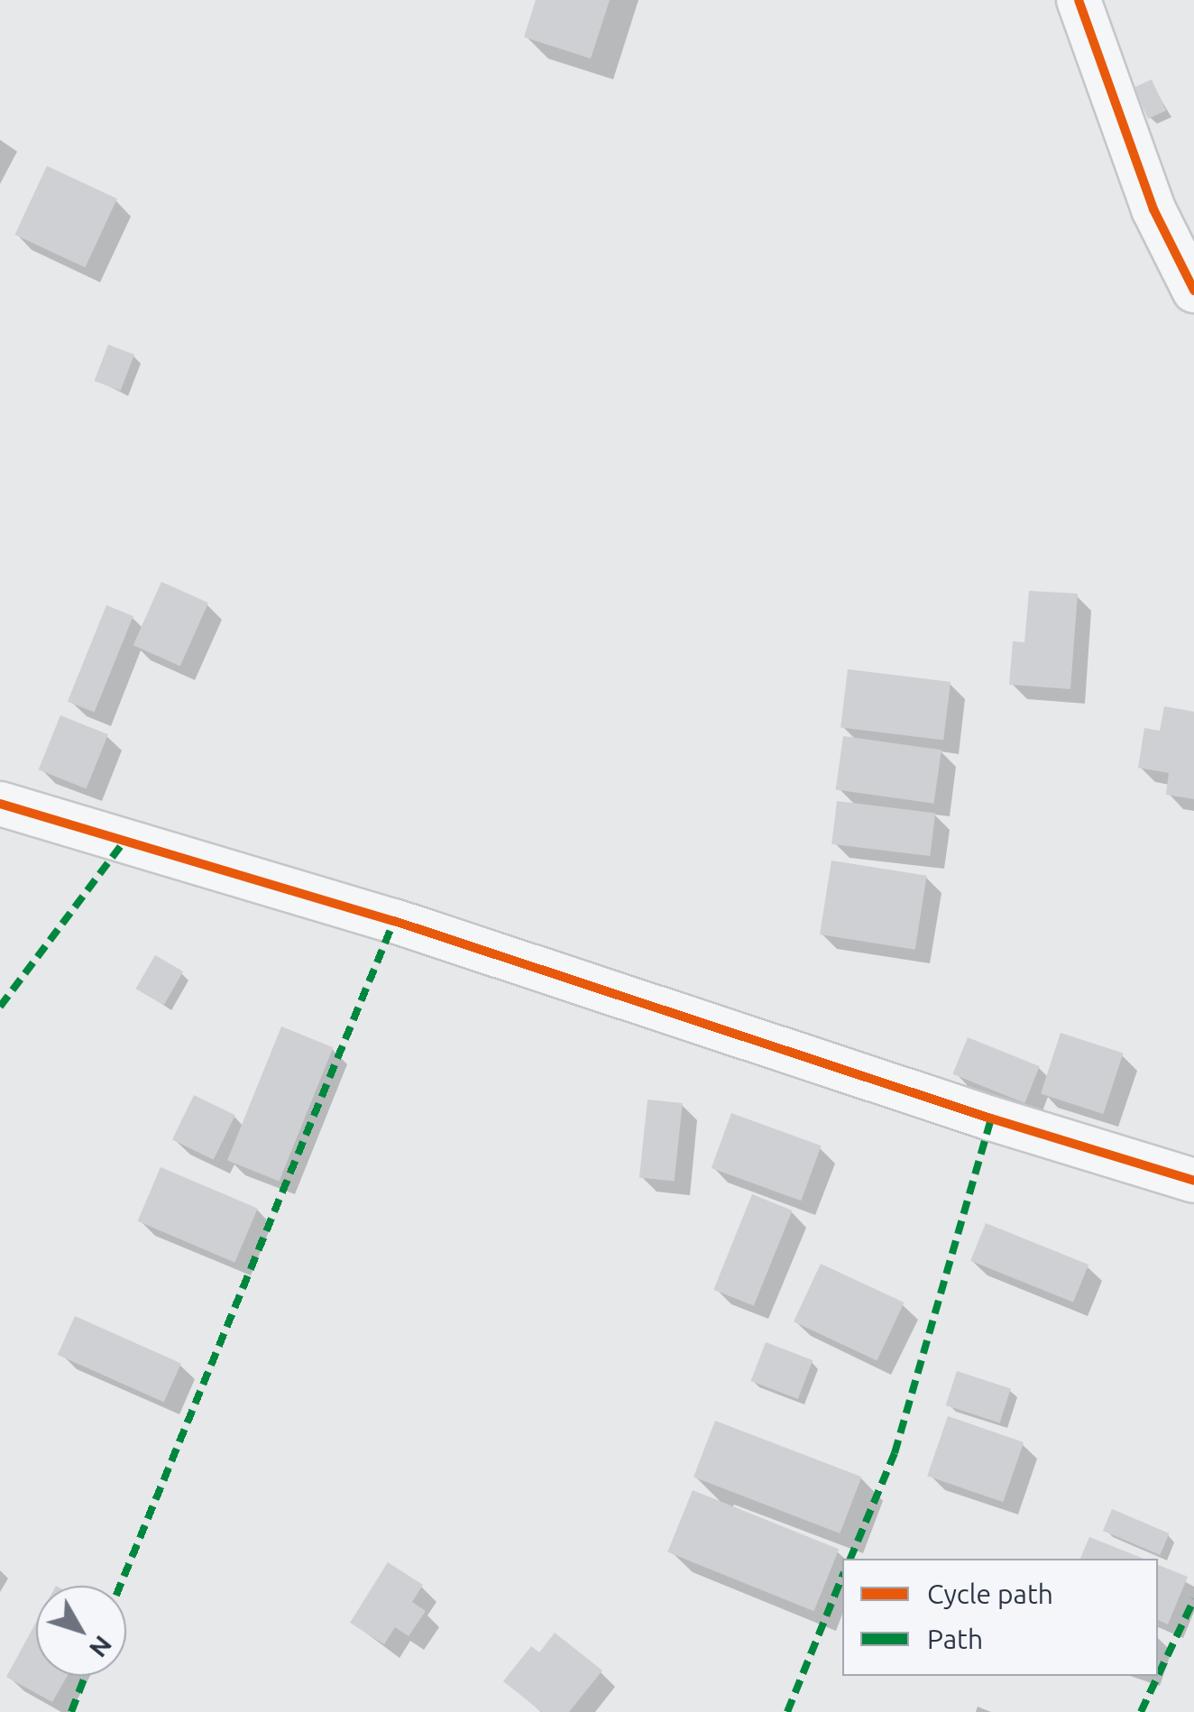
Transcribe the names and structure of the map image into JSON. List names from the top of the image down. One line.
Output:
{"legend":["Cycle path","Path"],"north":"bottom right"}
